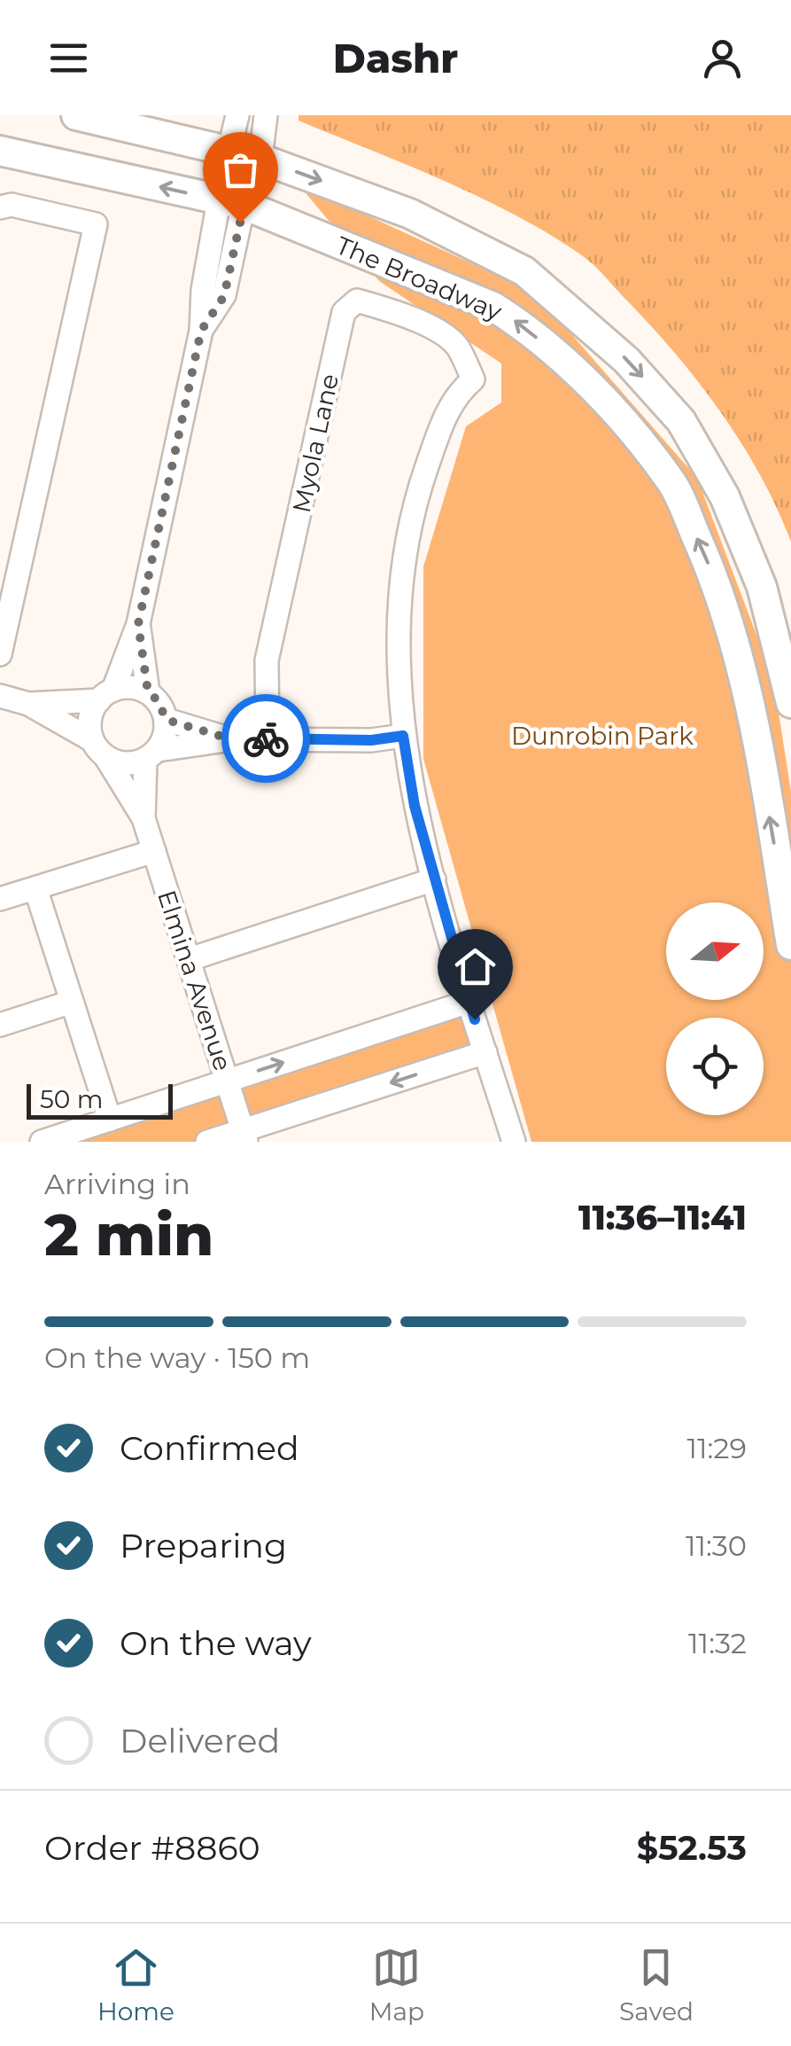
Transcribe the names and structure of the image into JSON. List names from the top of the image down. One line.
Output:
{"streets":{"main road":["The Broadway"],"street":["Myola Lane","Elmina Avenue"]},"parks":["Dunrobin Park"],"scale_bar":"50 m","north":"right","page":{"header":"Dashr","scale":"50 m","heading":["2 min","Arriving in","11:36–11:41"],"panel":["Order #8860","$52.53"],"bar":"On the way · 150 m","list":[["Confirmed","11:29"],["Preparing","11:30"],["On the way","11:32"],"Delivered"],"tabs":["Home","Map","Saved"]}}
